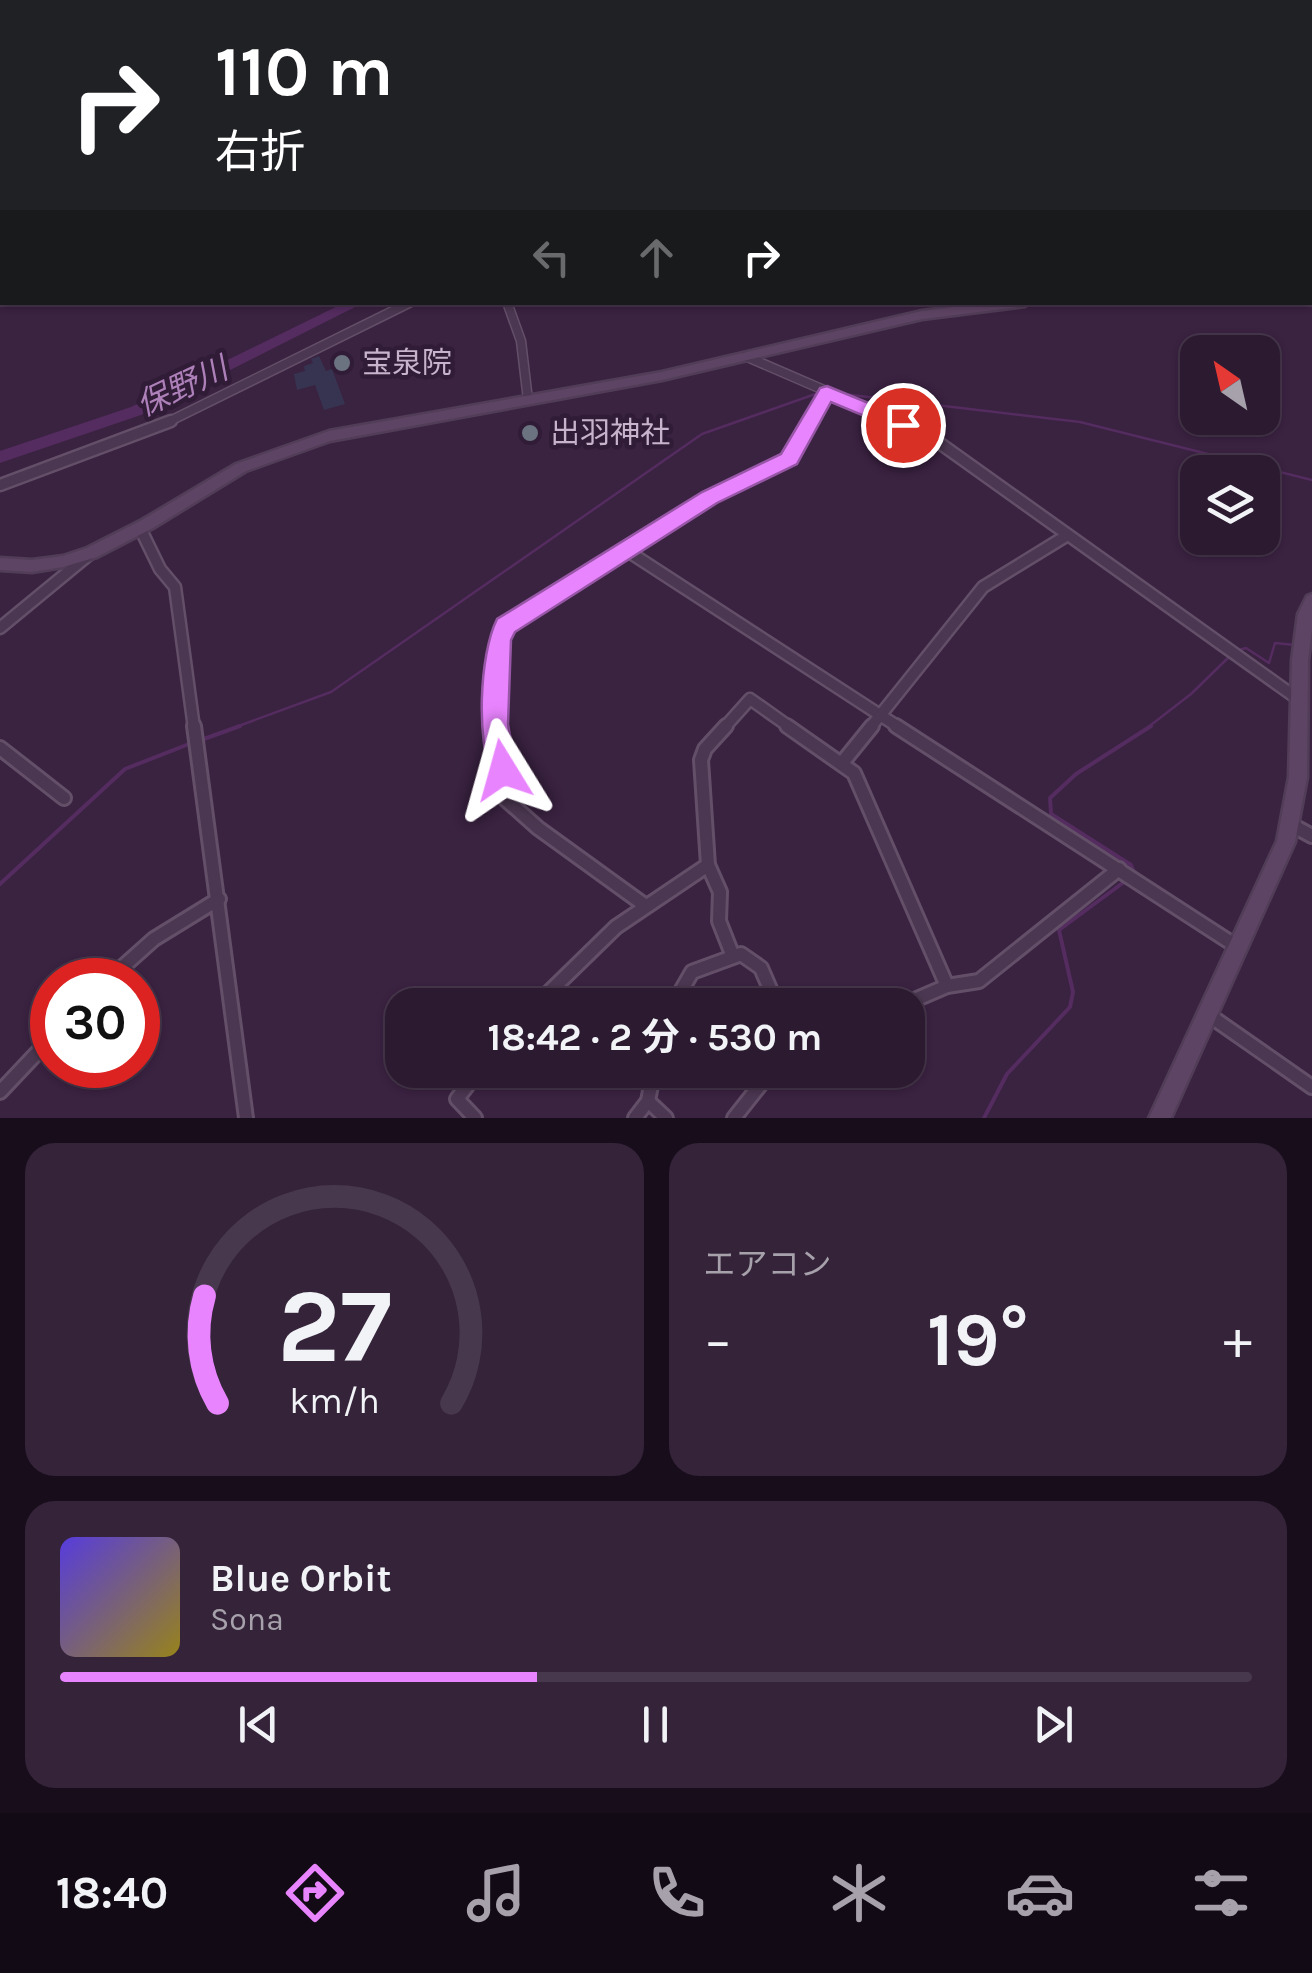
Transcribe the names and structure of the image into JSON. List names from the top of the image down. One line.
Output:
{"water":["保野川"],"places":["宝泉院","出羽神社"],"north":"top left","page":{"turn":["110 m","右折"],"limit":"30","trip":"18:42 · 2 分 · 530 m","tile":"エアコン","heat":["−","19°","+"],"song":["Blue Orbit","Sona"],"tabs":"18:40","gauge":["27","km/h"]}}
